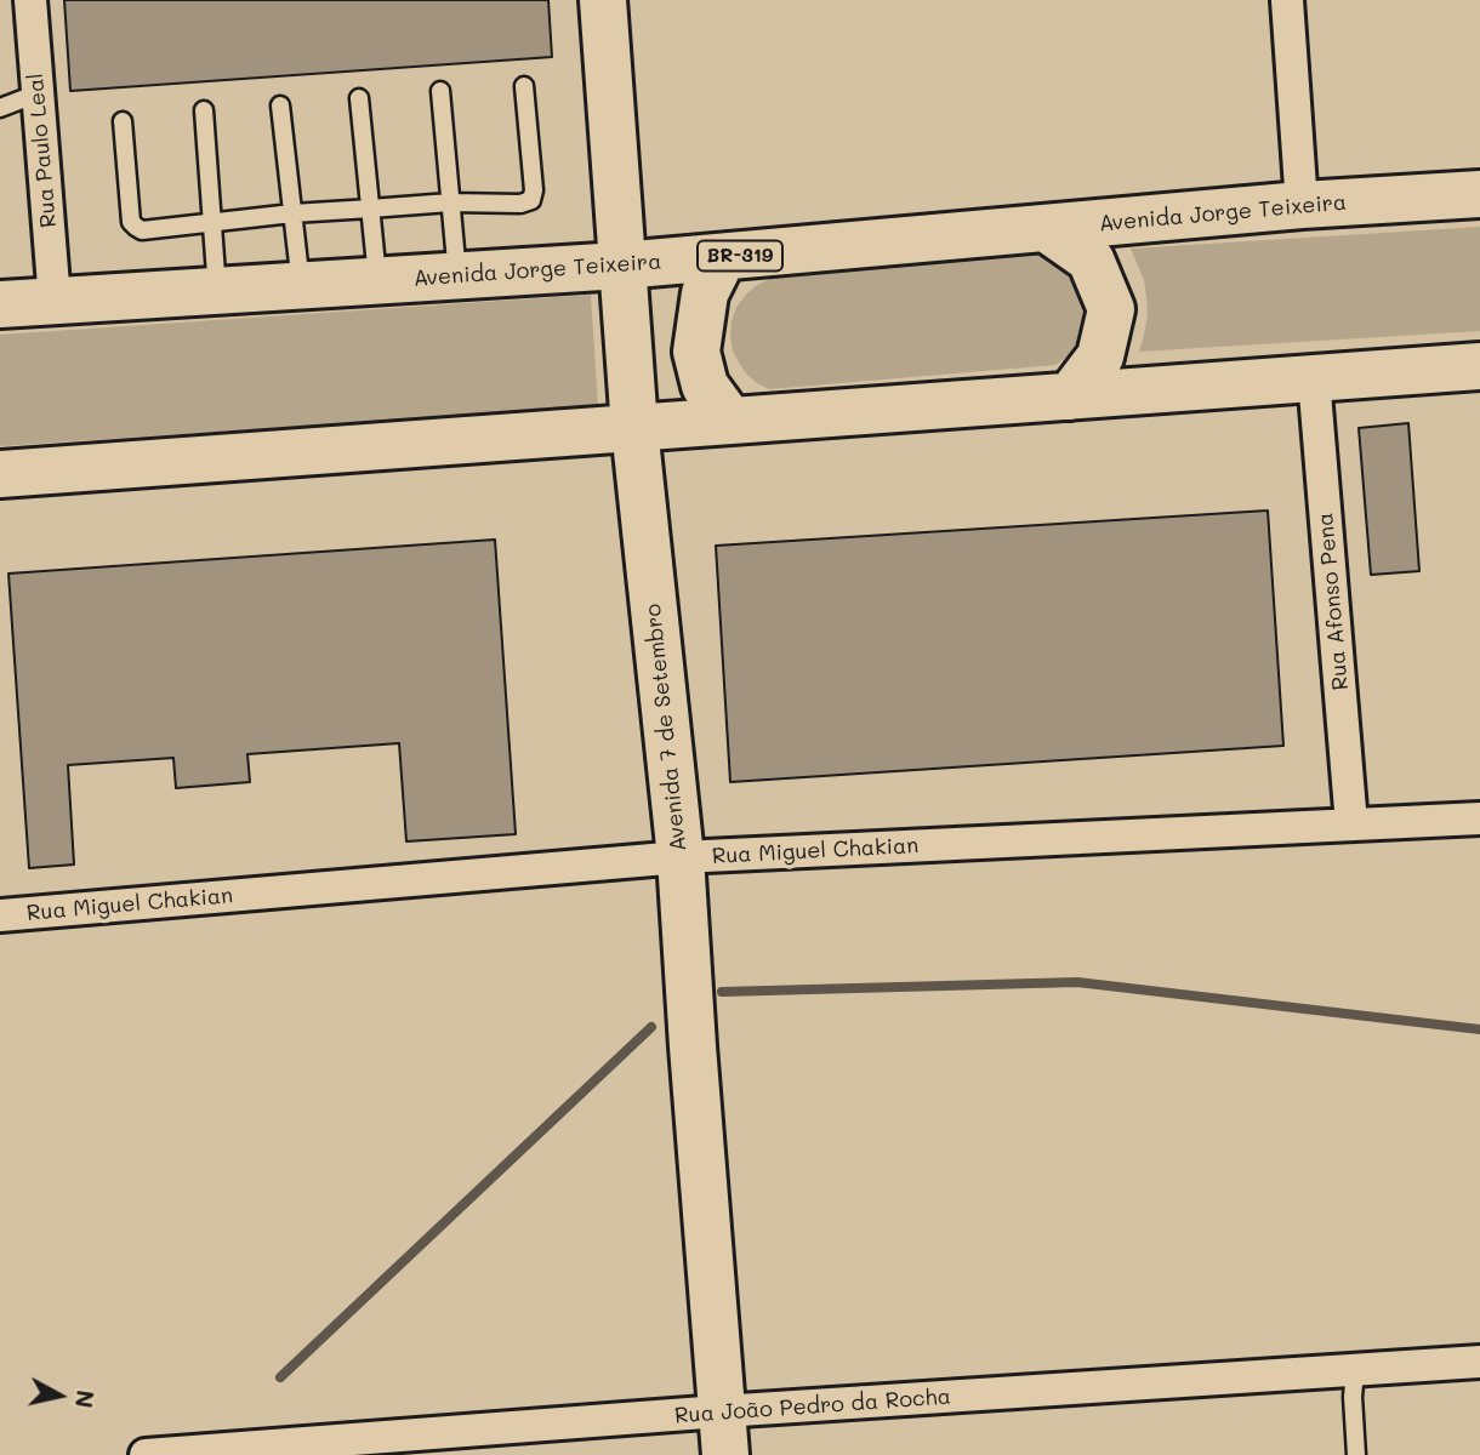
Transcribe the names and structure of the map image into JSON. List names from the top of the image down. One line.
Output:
{"streets":{"main road":["Avenida Jorge Teixeira","BR-319","Avenida 7 de Setembro"],"street":["Rua Paulo Leal","Rua Afonso Pena","Rua Miguel Chakian","Rua João Pedro da Rocha"]},"crossings":[["Rua Paulo Leal","Avenida Jorge Teixeira"],["Avenida Jorge Teixeira","Avenida 7 de Setembro"],["Rua Afonso Pena","Rua Miguel Chakian"],["Avenida 7 de Setembro","Rua Miguel Chakian"],["Avenida 7 de Setembro","Rua João Pedro da Rocha"]],"north":"right"}
